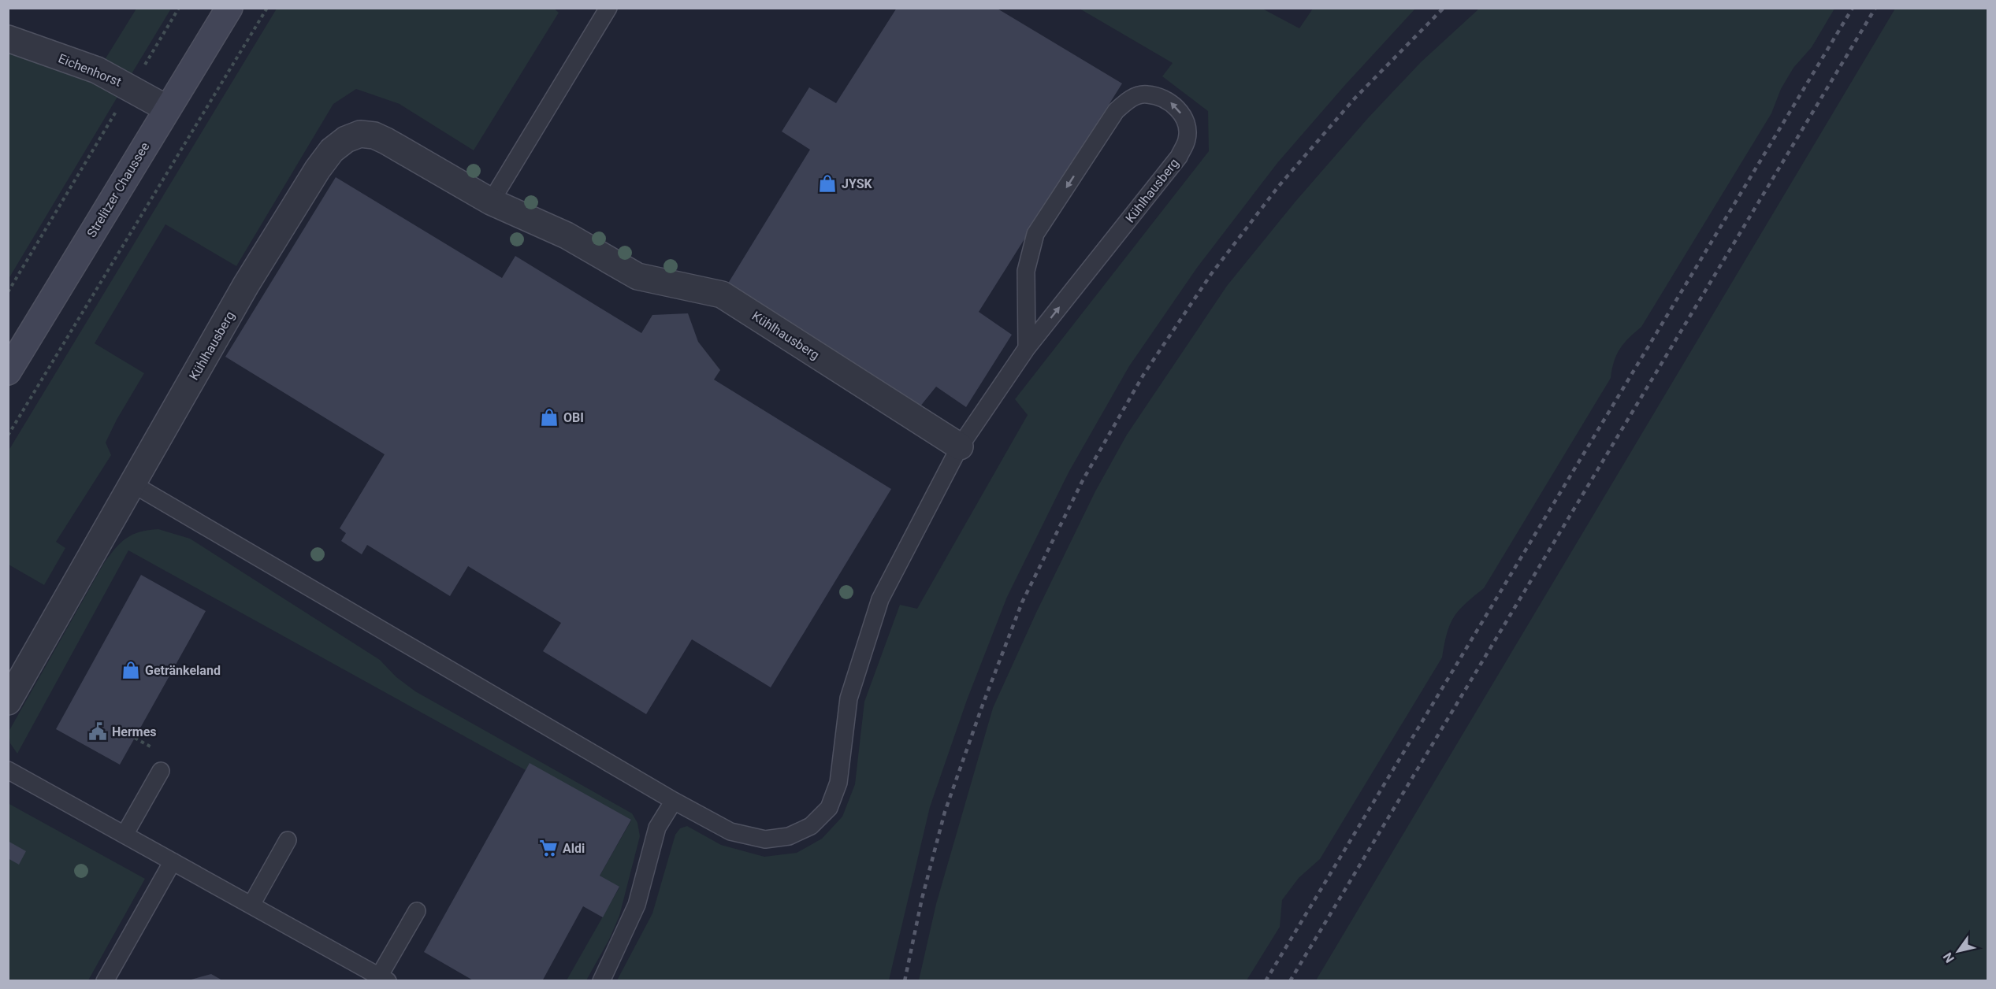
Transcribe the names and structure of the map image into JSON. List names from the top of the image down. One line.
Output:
{"streets":{"main road":["Strelitzer Chaussee"],"street":["Eichenhorst","Kühlhausberg"]},"crossings":[["Eichenhorst","Strelitzer Chaussee"]],"places":{"shop":["JYSK","OBI","Getränkeland"],"public building":["Hermes"],"supermarket":["Aldi"]},"north":"bottom left"}
